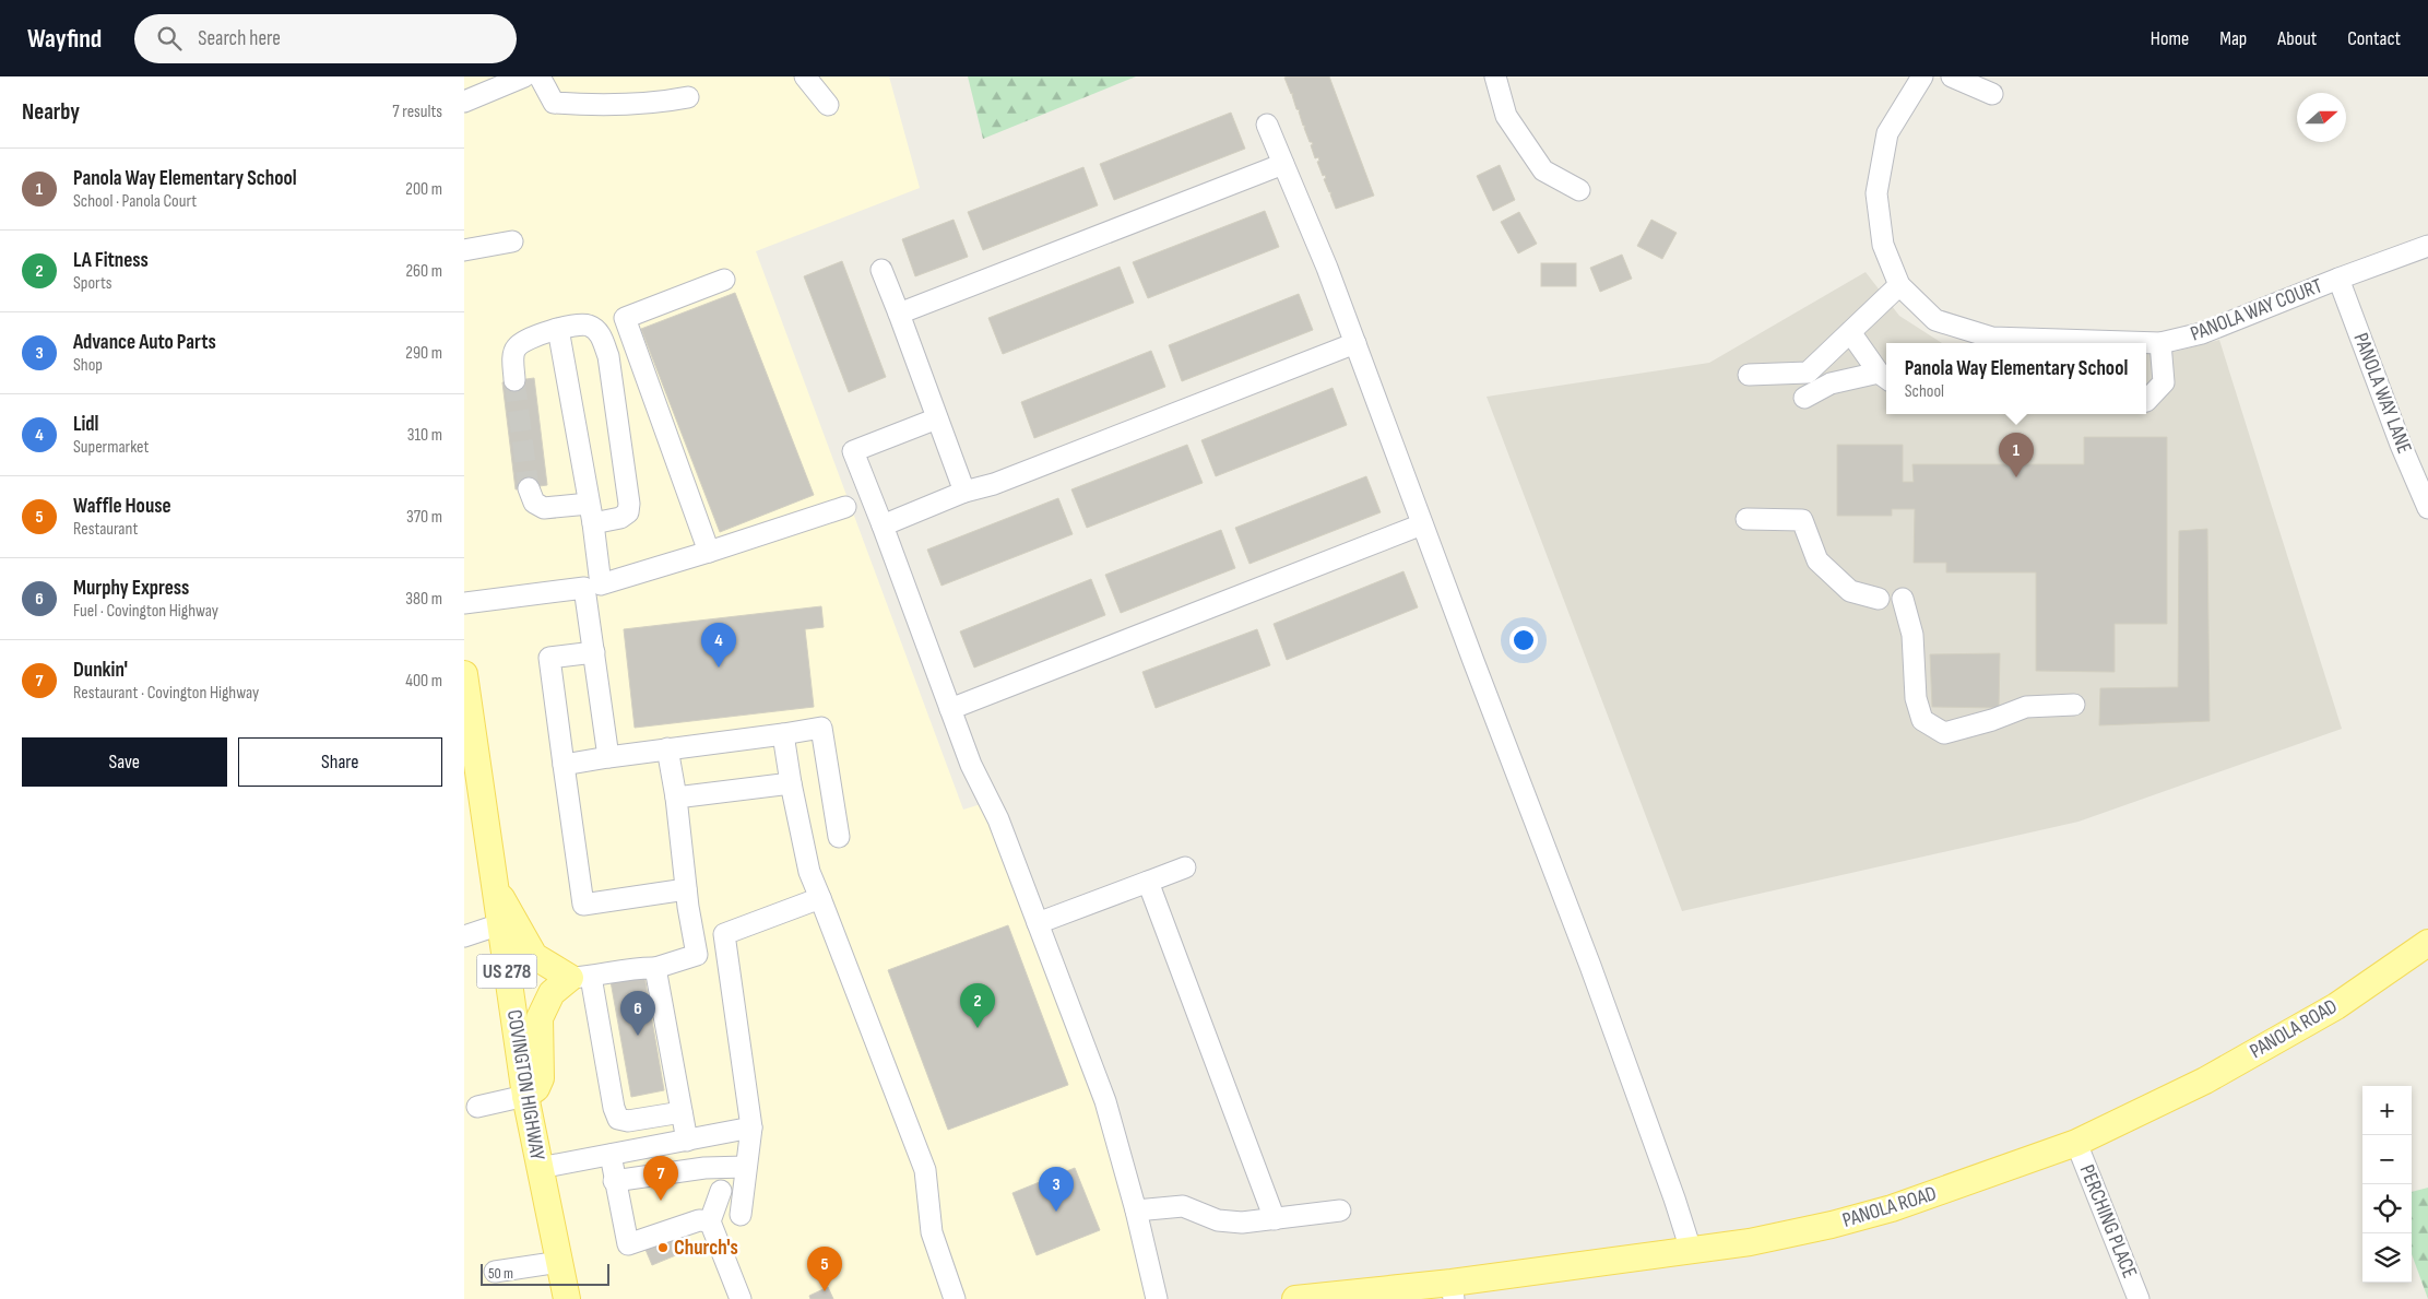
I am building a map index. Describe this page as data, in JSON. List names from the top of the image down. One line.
{"streets":{"main road":["US 278","PANOLA ROAD","COVINGTON HIGHWAY"],"street":["PANOLA WAY COURT","PANOLA WAY LANE","PERCHING PLACE"]},"crossings":[["PANOLA WAY COURT","PANOLA WAY LANE"],["PANOLA ROAD","PERCHING PLACE"]],"places":["Church's"],"scale_bar":"50 m","north":"right","page":{"header":"Wayfind","search":"Search here","nav":["Home","Map","About","Contact"],"heading":["Nearby","7 results"],"list":[{"mark":"1","name":"Panola Way Elementary School","note":"School · Panola Court","value":"200 m"},{"mark":"2","name":"LA Fitness","note":"Sports","value":"260 m"},{"mark":"3","name":"Advance Auto Parts","note":"Shop","value":"290 m"},{"mark":"4","name":"Lidl","note":"Supermarket","value":"310 m"},{"mark":"5","name":"Waffle House","note":"Restaurant","value":"370 m"},{"mark":"6","name":"Murphy Express","note":"Fuel · Covington Highway","value":"380 m"},{"mark":"7","name":"Dunkin'","note":"Restaurant · Covington Highway","value":"400 m"}],"popup":["Panola Way Elementary School","School"],"pins":["1","4","2","6","7","3","5"],"buttons":["Save","Share"],"map_buttons":["+","−"],"scale":"50 m"}}
